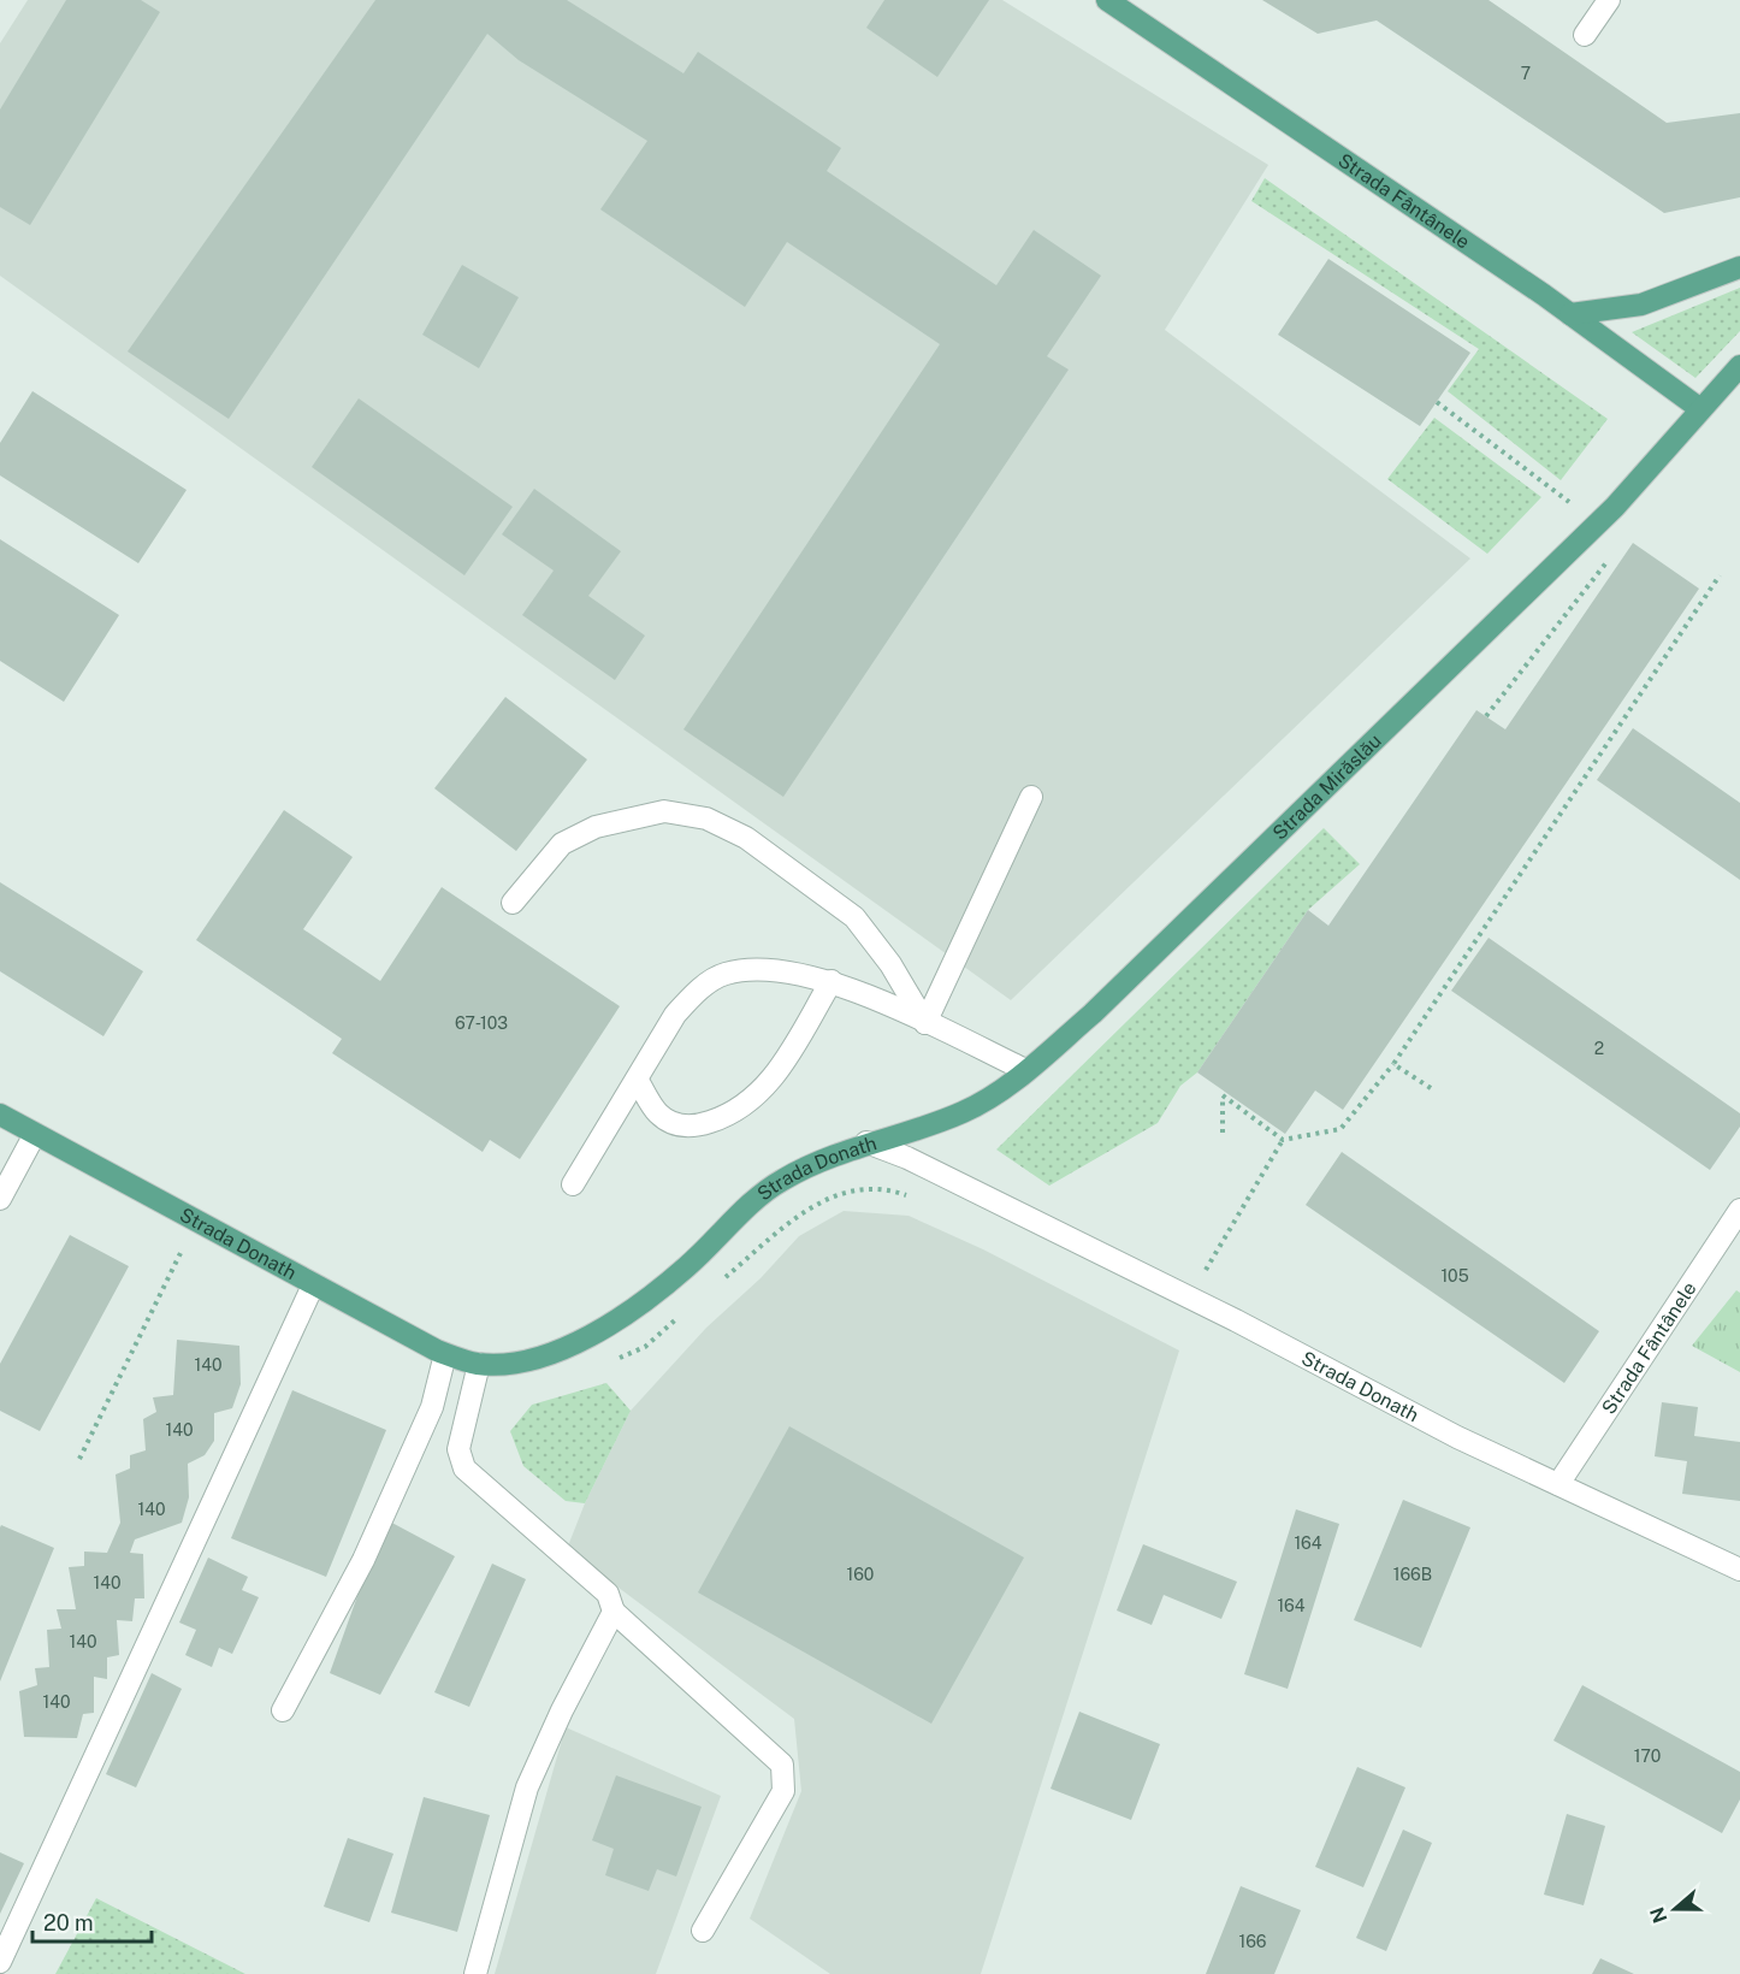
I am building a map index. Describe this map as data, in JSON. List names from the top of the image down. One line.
{"streets":{"main road":["Strada Fântânele","Strada Mirăslău","Strada Donath"]},"crossings":[["Strada Fântânele","Strada Mirăslău"],["Strada Fântânele","Strada Donath"],["Strada Mirăslău","Strada Donath"]],"house_numbers":["7","67-103","2","105","140","140","140","164","160","166B","140","164","140","140","170","166"],"scale_bar":"20 m","north":"left"}
